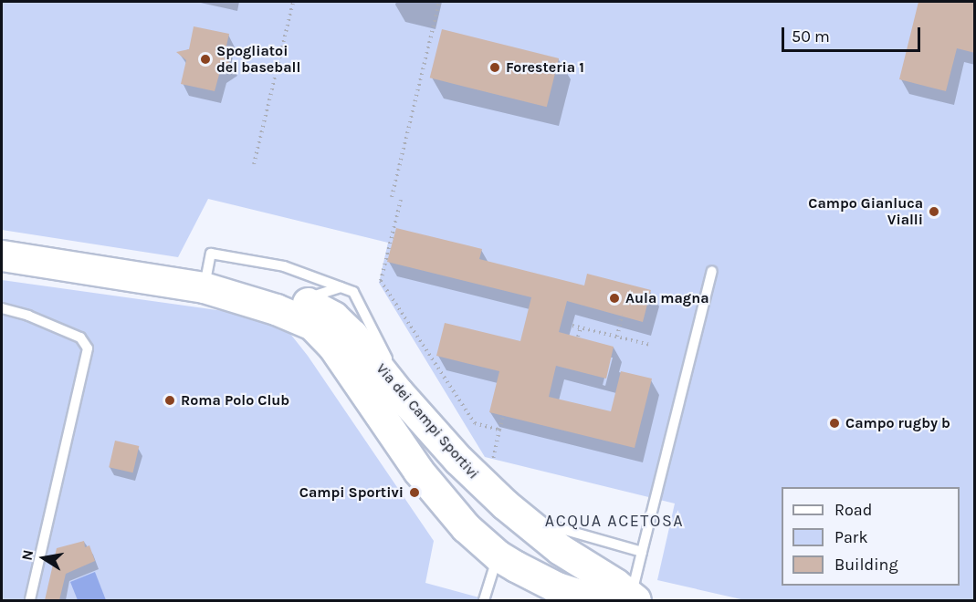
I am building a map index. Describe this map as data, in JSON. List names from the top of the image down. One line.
{"streets":{"main road":["Via dei Campi Sportivi"]},"districts":["ACQUA ACETOSA"],"places":["Spogliatoi del baseball","Foresteria 1","Campo Gianluca Vialli","Aula magna","Roma Polo Club","Campo rugby b","Campi Sportivi"],"legend":["Road","Park","Building"],"scale_bar":"50 m","north":"left"}
